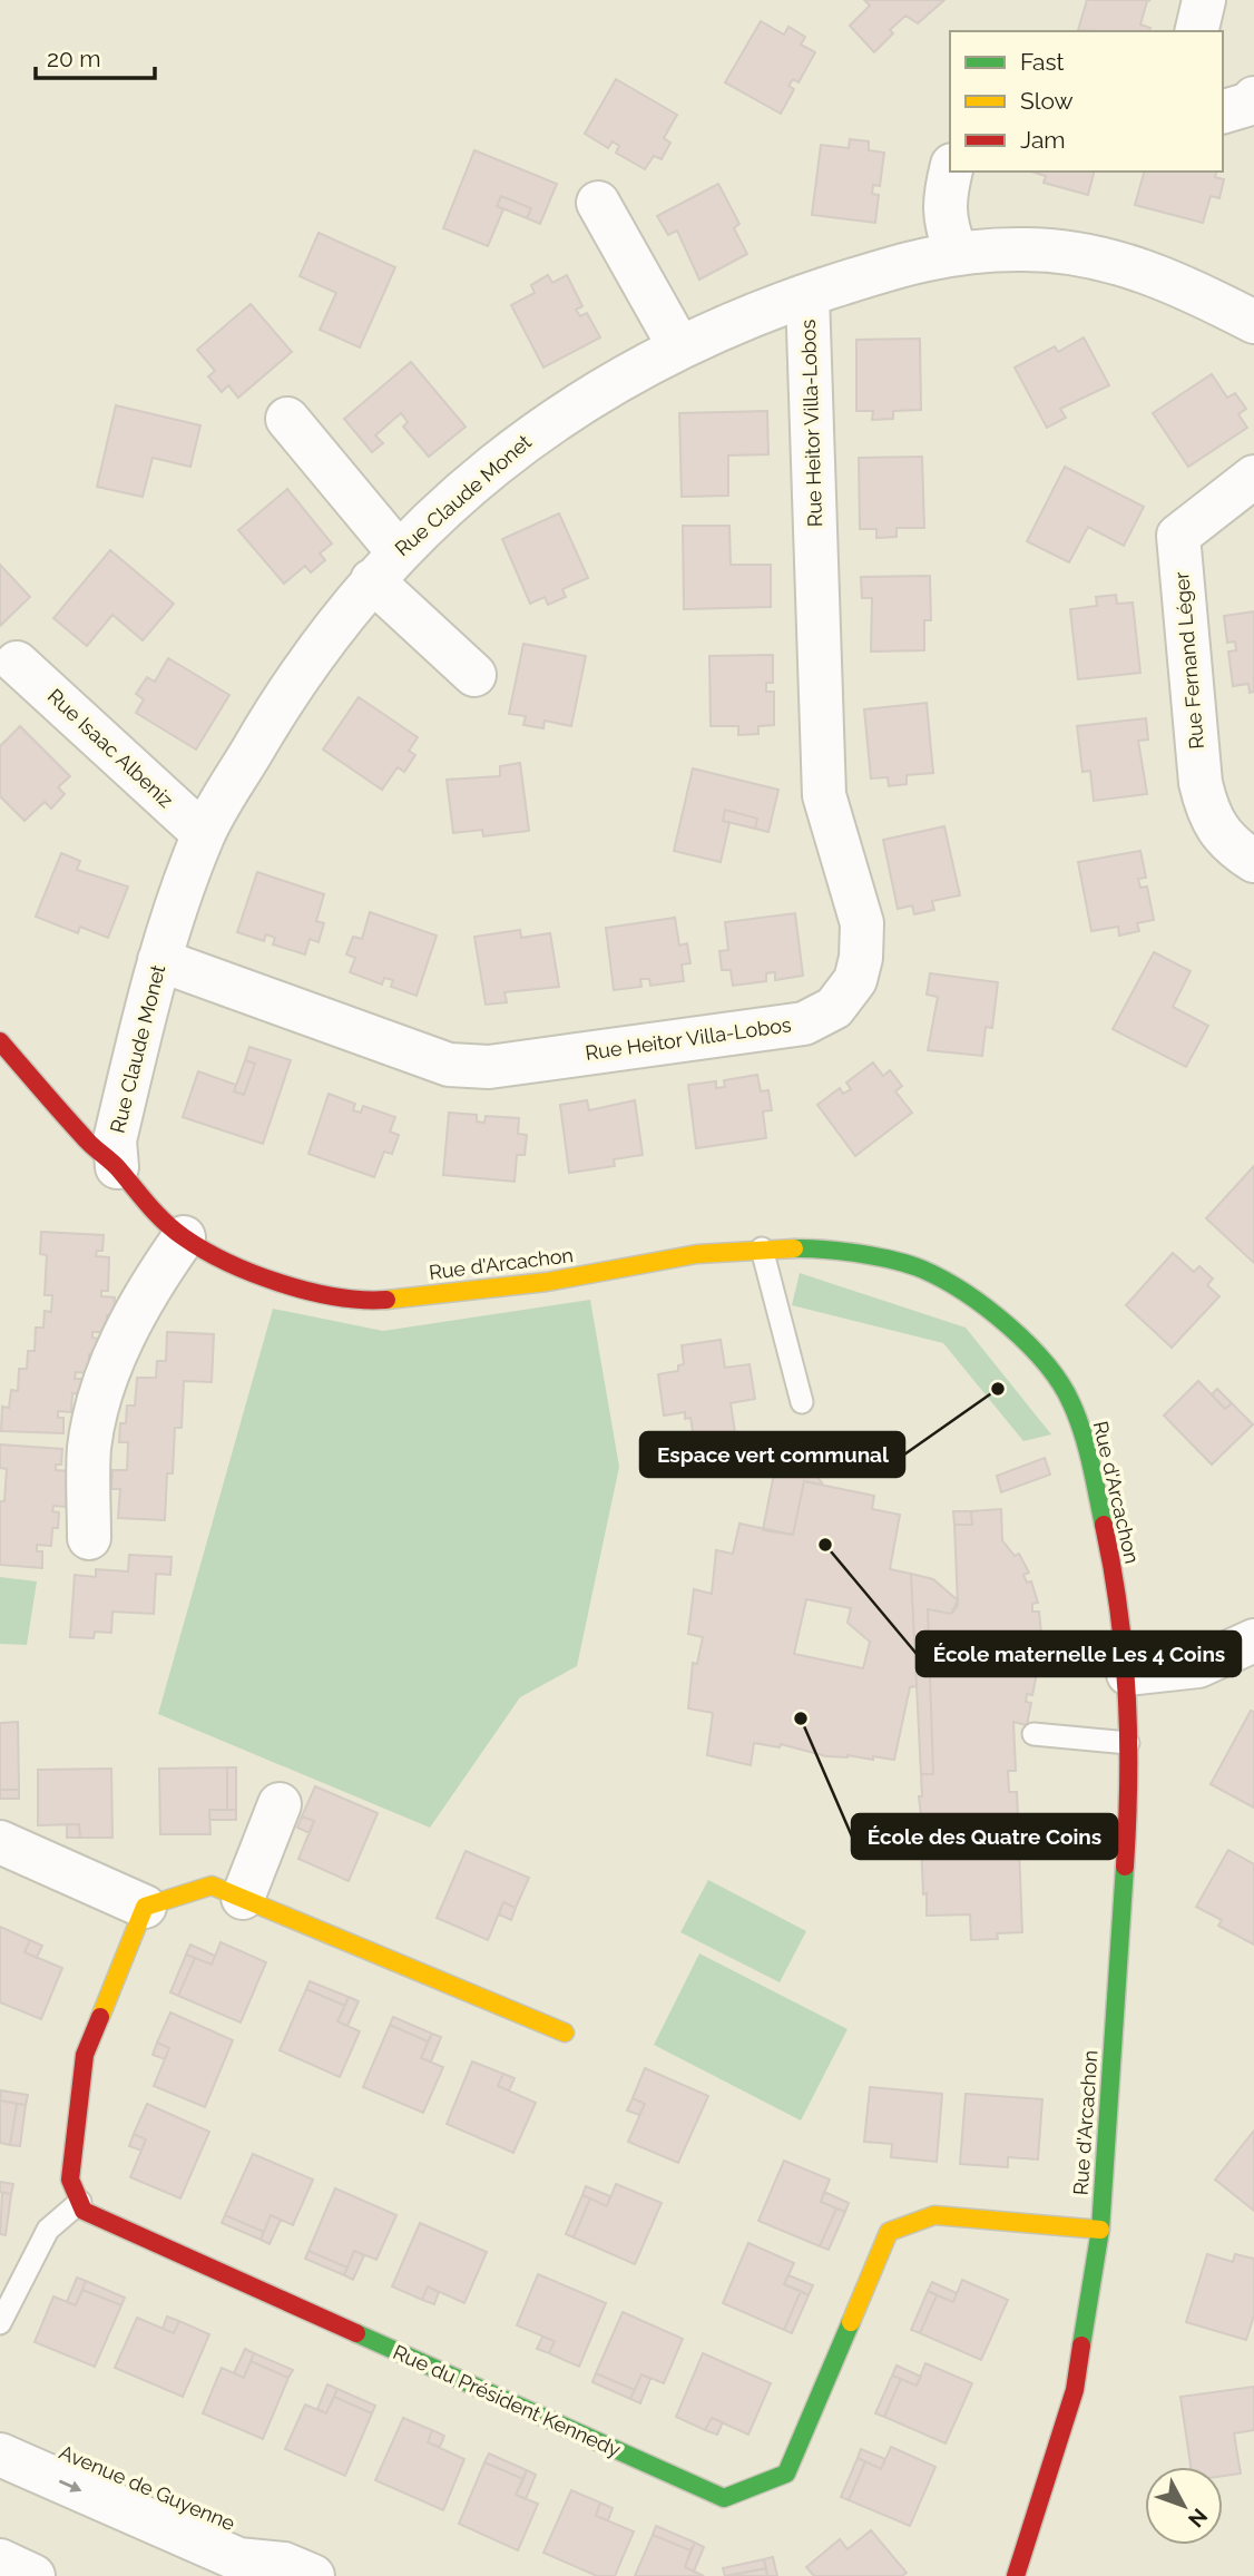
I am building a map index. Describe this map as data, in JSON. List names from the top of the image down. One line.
{"streets":{"street":["Rue Heitor Villa-Lobos","Rue Claude Monet","Rue Fernand Léger","Rue Isaac Albeniz","Rue d'Arcachon","Rue du Président Kennedy","Avenue de Guyenne"]},"crossings":[["Rue Heitor Villa-Lobos","Rue Claude Monet"],["Rue Claude Monet","Rue Isaac Albeniz"],["Rue Claude Monet","Rue d'Arcachon"],["Rue d'Arcachon","Rue du Président Kennedy"]],"places":["Espace vert communal","École maternelle Les 4 Coins","École des Quatre Coins"],"legend":["Fast","Slow","Jam"],"scale_bar":"20 m","north":"bottom right"}
